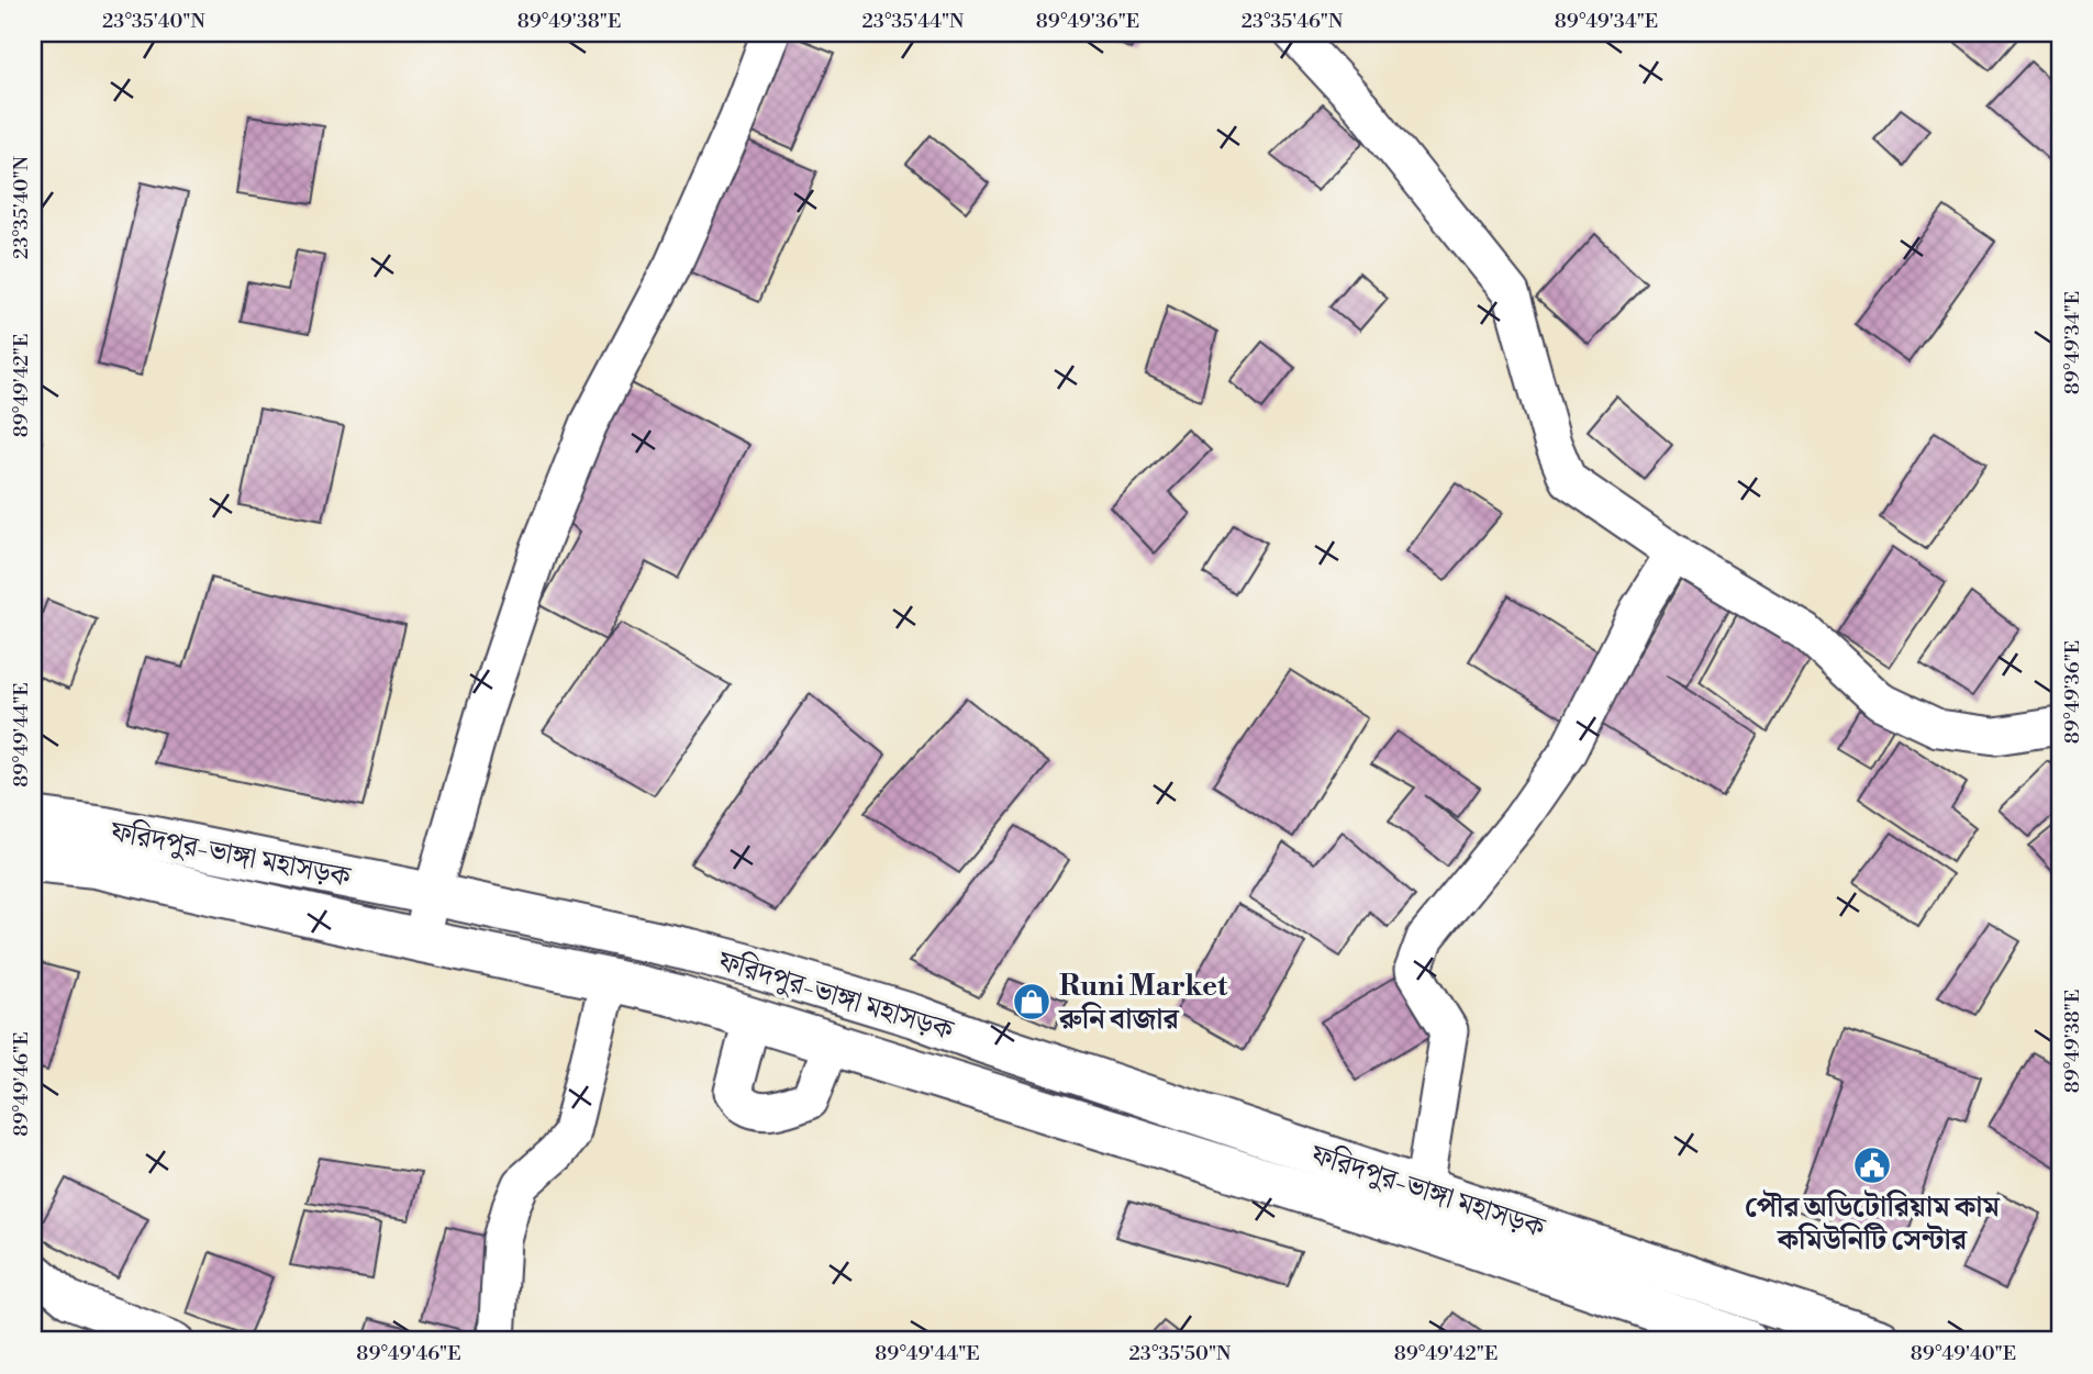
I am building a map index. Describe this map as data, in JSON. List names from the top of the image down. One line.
{"streets":{"highway":["ফরিদপুর-ভাঙ্গা মহাসড়ক"]},"places":{"shop":["Runi Market রুনি বাজার"],"public building":["পৌর অডিটোরিয়াম কাম কমিউনিটি সেন্টার"]},"coordinates":["23°35'40\"N","89°49'38\"E","23°35'44\"N","89°49'36\"E","23°35'46\"N","89°49'34\"E","89°49'42\"E","89°49'44\"E","89°49'46\"E","23°35'50\"N","89°49'40\"E"]}
